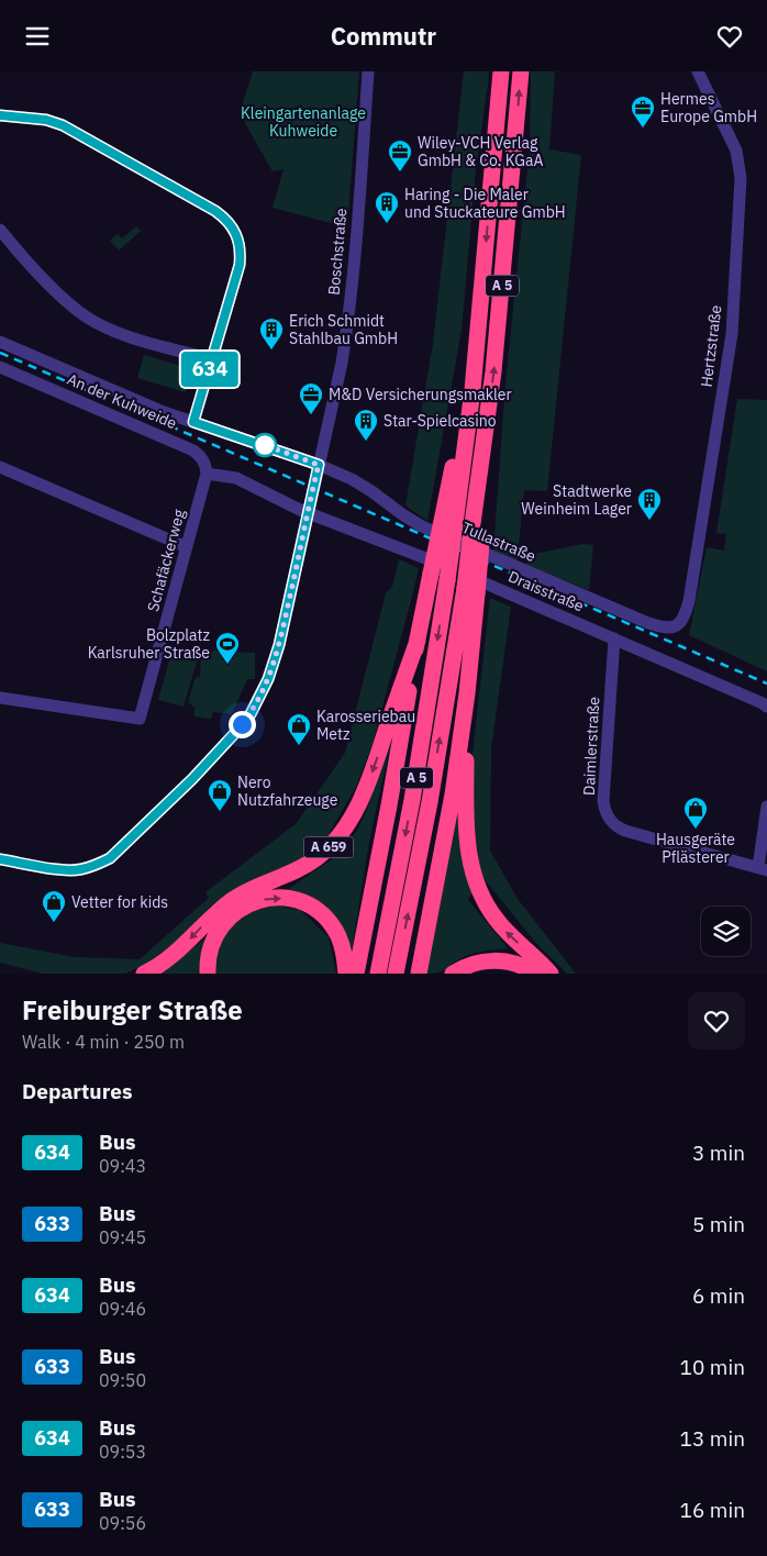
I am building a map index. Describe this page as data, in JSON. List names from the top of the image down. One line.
{"streets":{"highway":["A 5","A 659"],"street":["Boschstraße","Hertzstraße","An der Kuhweide","Tullastraße","Schafäckerweg","Draisstraße","Daimlerstraße"]},"crossings":[["Boschstraße","Tullastraße"],["Boschstraße","Draisstraße"],["Hertzstraße","Tullastraße"],["An der Kuhweide","Schafäckerweg"],["Draisstraße","Daimlerstraße"]],"parks":["Kleingartenanlage Kuhweide"],"places":{"office":["Hermes Europe GmbH","Wiley-VCH Verlag GmbH & Co. KGaA","M&D Versicherungsmakler"],"building":["Haring - Die Maler und Stuckateure GmbH","Erich Schmidt Stahlbau GmbH","Star-Spielcasino","Stadtwerke Weinheim Lager"],"sports":["Bolzplatz Karlsruher Straße"],"shop":["Karosseriebau Metz","Nero Nutzfahrzeuge","Hausgeräte Pflästerer","Vetter for kids"]},"lines":["bus line 634"],"page":{"header":"Commutr","on_map":"634","heading":[["Freiburger Straße","Walk · 4 min · 250 m"],"Departures"],"list":[{"mark":"634","name":"Bus","note":"09:43","value":"3 min"},{"mark":"633","name":"Bus","note":"09:45","value":"5 min"},{"mark":"634","name":"Bus","note":"09:46","value":"6 min"},{"mark":"633","name":"Bus","note":"09:50","value":"10 min"},{"mark":"634","name":"Bus","note":"09:53","value":"13 min"},{"mark":"633","name":"Bus","note":"09:56","value":"16 min"}]}}
